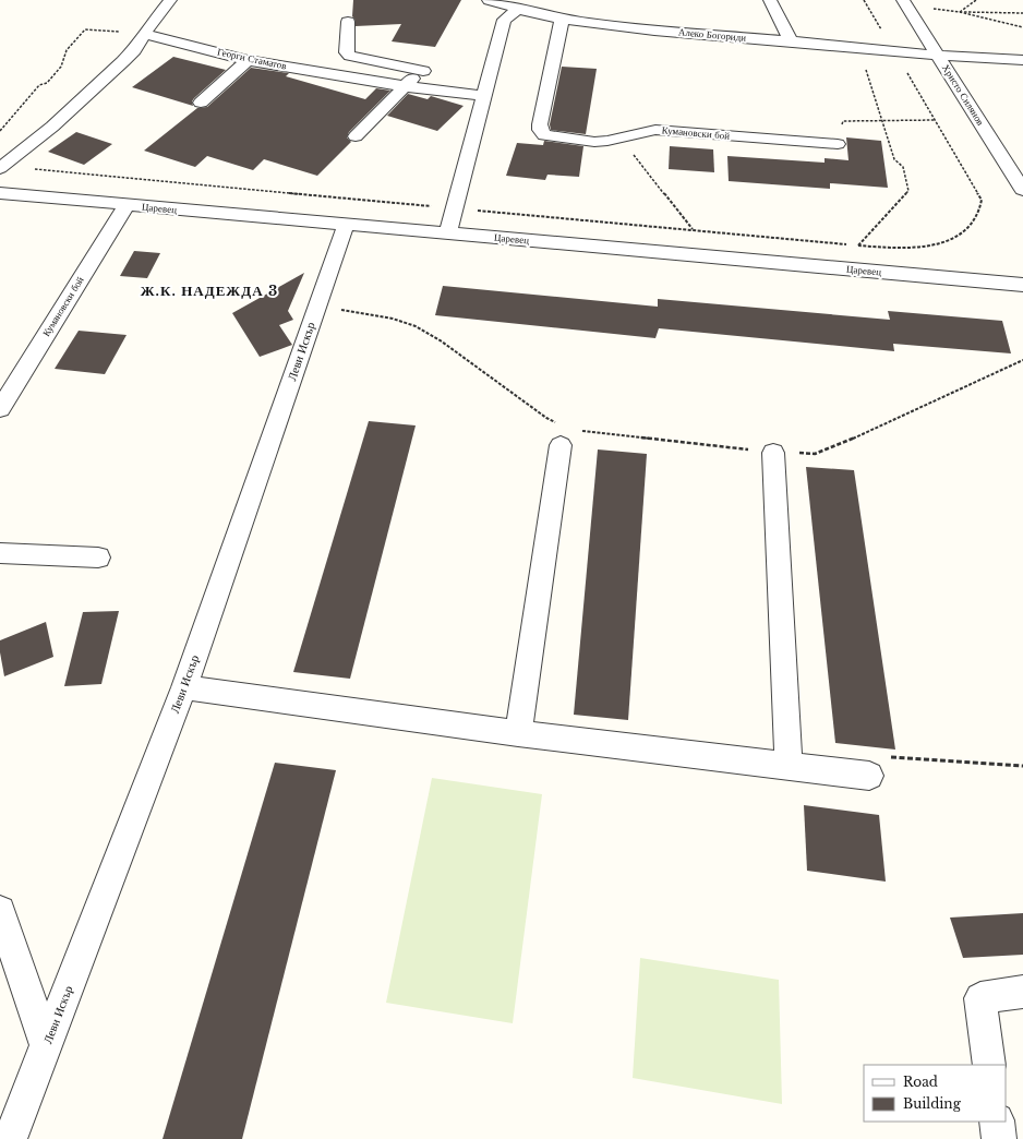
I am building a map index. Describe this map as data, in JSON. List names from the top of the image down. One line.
{"streets":{"street":["Алеко Богориди","Георги Стаматов","Христо Силянов","Кумановски бой","Царевец","Леви Искър"]},"crossings":[["Алеко Богориди","Христо Силянов"],["Алеко Богориди","Кумановски бой"],["Кумановски бой","Царевец"],["Царевец","Леви Искър"]],"districts":["Ж.К. НАДЕЖДА 3"],"legend":["Road","Building"]}
